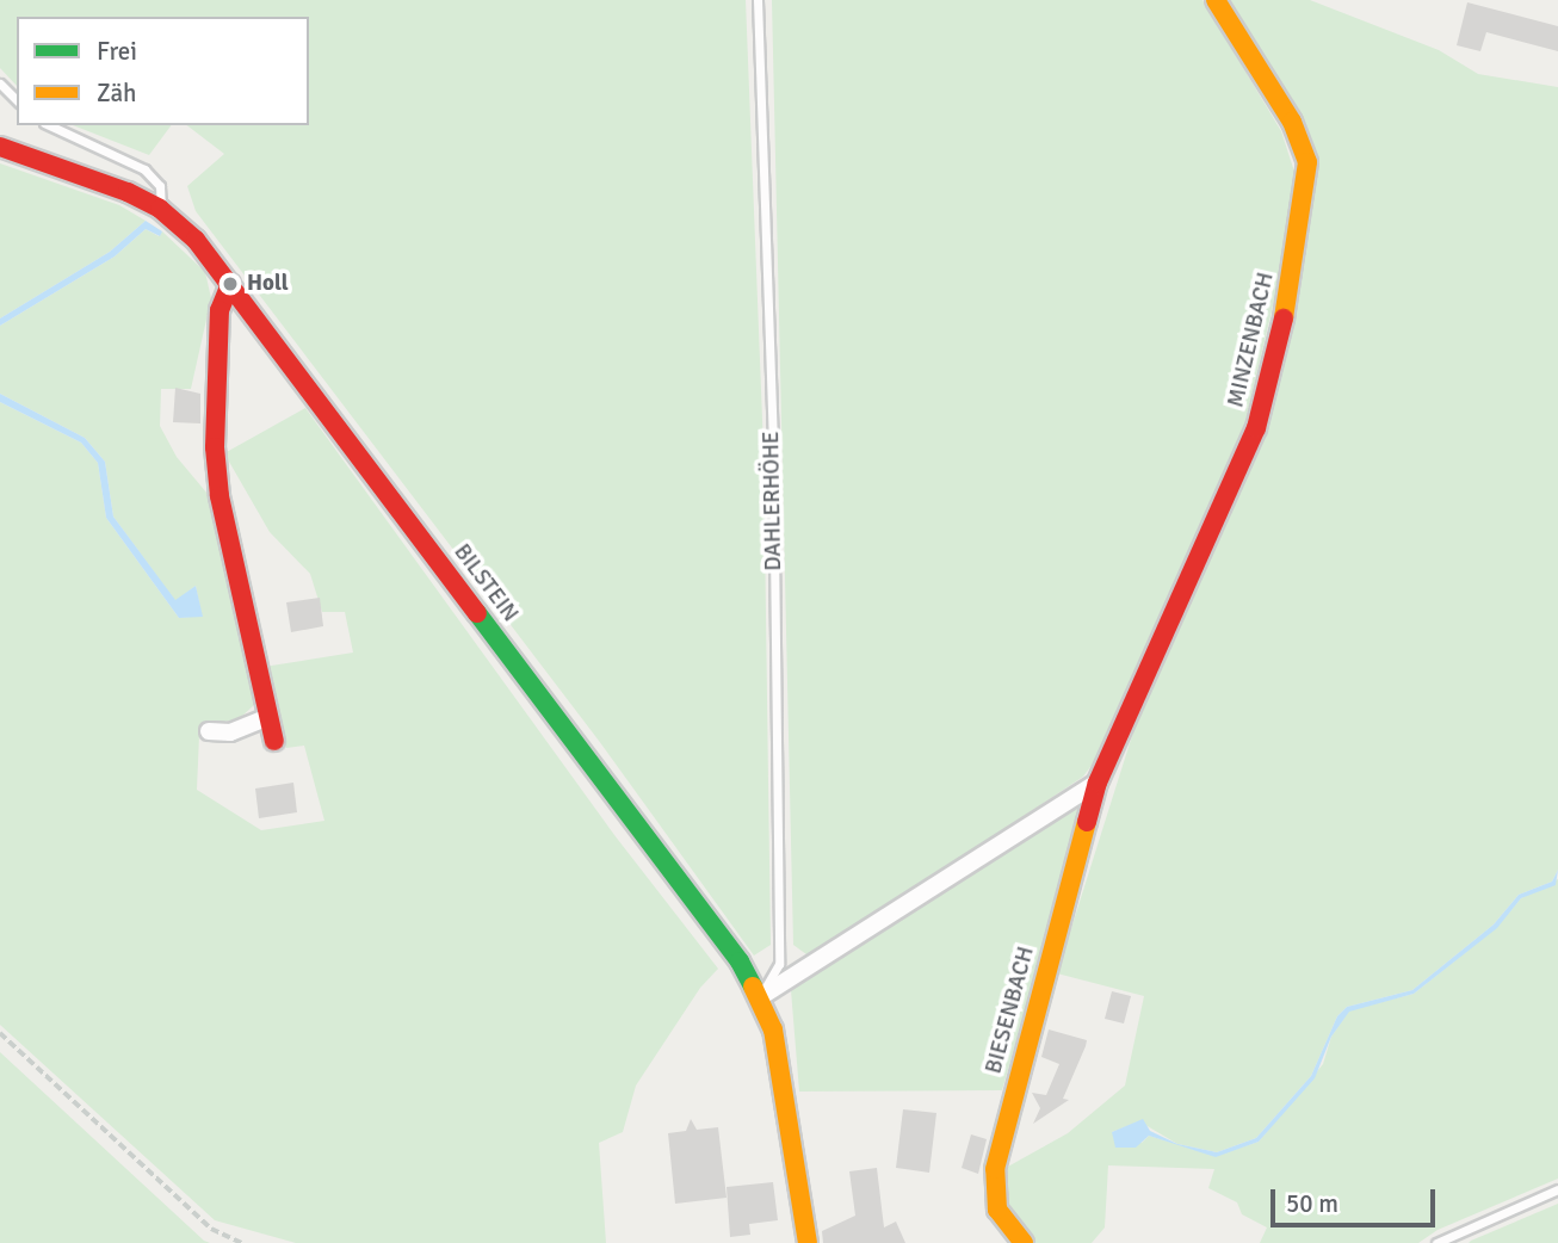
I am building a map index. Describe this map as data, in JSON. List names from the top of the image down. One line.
{"streets":{"street":["MINZENBACH","BILSTEIN","BIESENBACH"],"lane":["DAHLERHÖHE"]},"crossings":[["MINZENBACH","BIESENBACH"],["DAHLERHÖHE","BILSTEIN"]],"places":["Holl"],"legend":["Frei","Zäh"],"scale_bar":"50 m"}
